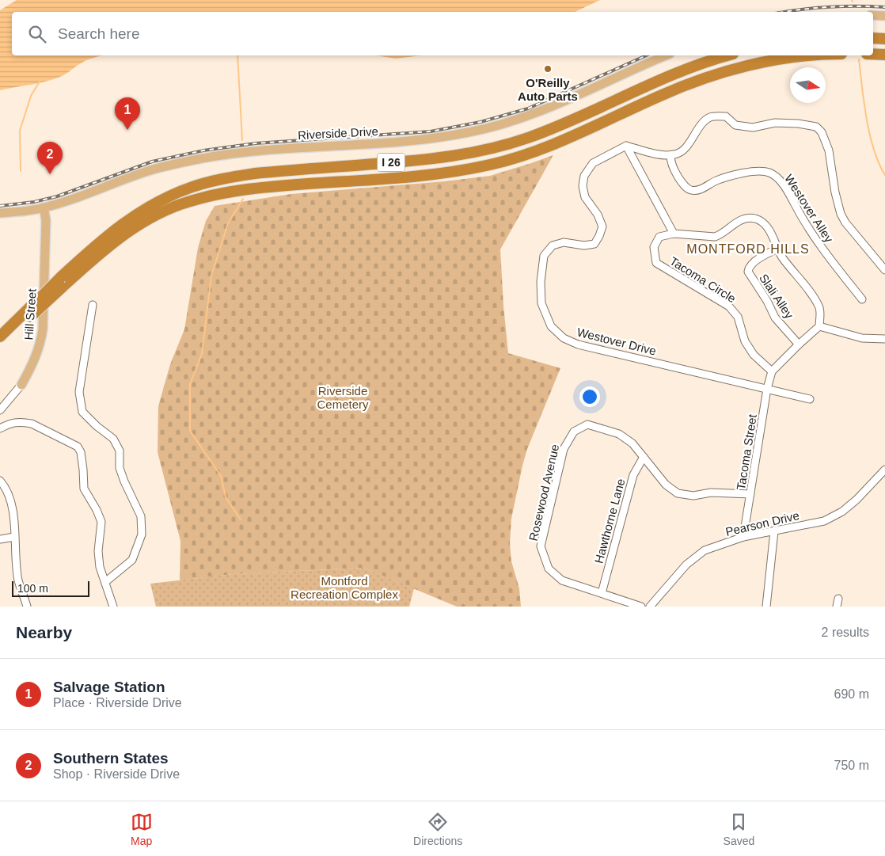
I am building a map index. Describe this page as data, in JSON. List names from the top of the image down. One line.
{"streets":{"highway":["I 26"],"main road":["Riverside Drive","Hill Street"],"street":["Westover Alley","Tacoma Circle","Slali Alley","Westover Drive","Tacoma Street","Rosewood Avenue","Hawthorne Lane","Pearson Drive"]},"crossings":[["Riverside Drive","Hill Street"],["Tacoma Circle","Slali Alley"],["Tacoma Circle","Tacoma Street"],["Westover Drive","Tacoma Street"],["Tacoma Street","Rosewood Avenue"],["Tacoma Street","Pearson Drive"],["Rosewood Avenue","Hawthorne Lane"]],"districts":["MONTFORD HILLS"],"parks":["Riverside Cemetery","Montford Recreation Complex"],"places":["O'Reilly Auto Parts"],"scale_bar":"100 m","north":"right","page":{"search":"Search here","pins":["1","2"],"scale":"100 m","heading":["Nearby","2 results"],"list":[{"mark":"1","name":"Salvage Station","note":"Place · Riverside Drive","value":"690 m"},{"mark":"2","name":"Southern States","note":"Shop · Riverside Drive","value":"750 m"}],"nav":["Map","Directions","Saved"]}}
